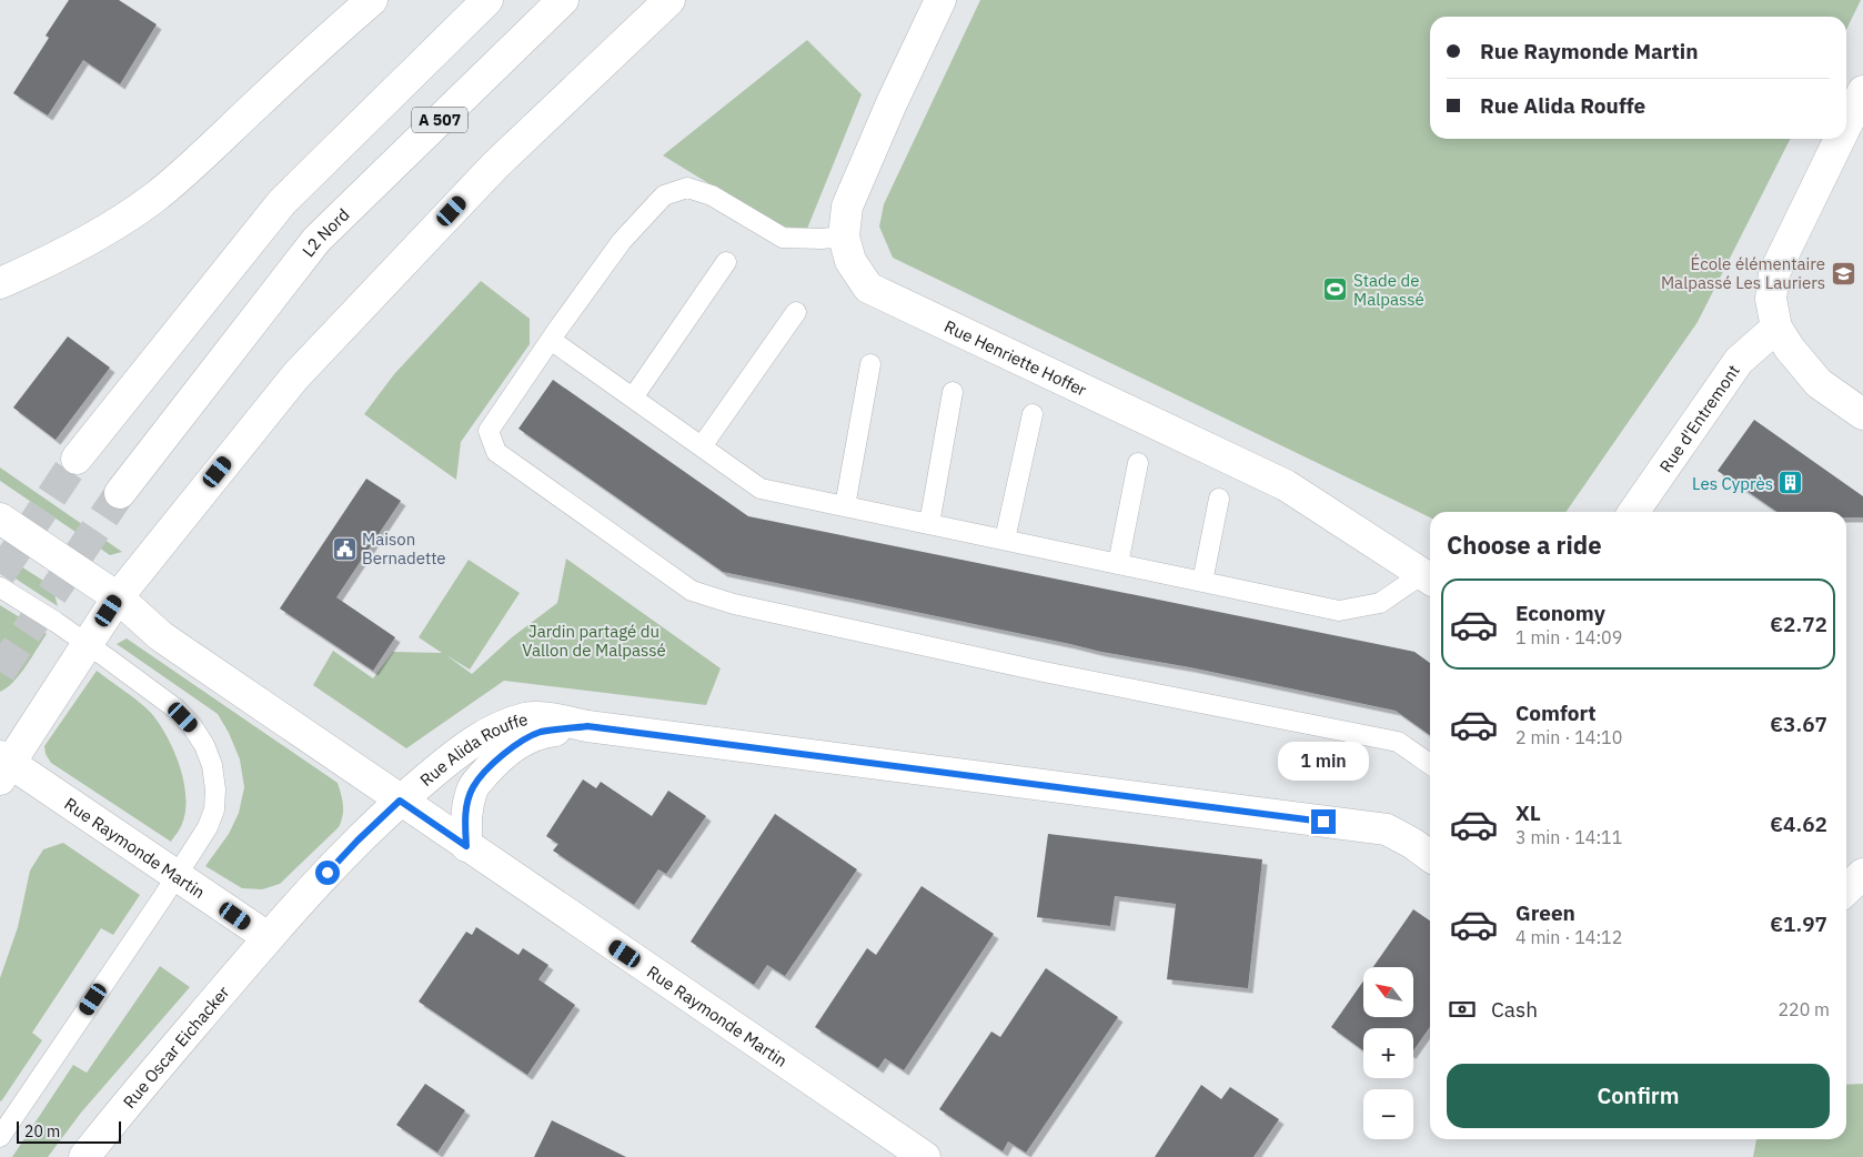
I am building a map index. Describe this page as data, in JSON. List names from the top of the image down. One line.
{"streets":{"main road":["A 507","L2 Nord","Rue Henriette Hoffer","Rue d'Entremont","Rue Alida Rouffe","Rue Raymonde Martin","Rue Oscar Eichacker"]},"crossings":[["Rue Alida Rouffe","Rue Raymonde Martin"],["Rue Raymonde Martin","Rue Oscar Eichacker"]],"parks":["Jardin partagé du Vallon de Malpassé"],"places":{"school or university":["École élémentaire Malpassé Les Lauriers"],"sports":["Stade de Malpassé"],"building":["Les Cyprès"],"public building":["Maison Bernadette"]},"scale_bar":"20 m","north":"top left","page":{"banner":["Rue Raymonde Martin","Rue Alida Rouffe"],"heading":"Choose a ride","list":[{"name":"Economy","note":"1 min · 14:09","value":"€2.72"},{"name":"Comfort","note":"2 min · 14:10","value":"€3.67"},{"name":"XL","note":"3 min · 14:11","value":"€4.62"},{"name":"Green","note":"4 min · 14:12","value":"€1.97"}],"bubble":"1 min","map_buttons":["+","−"],"pay":["Cash","220 m"],"buttons":"Confirm","scale":"20 m"}}
